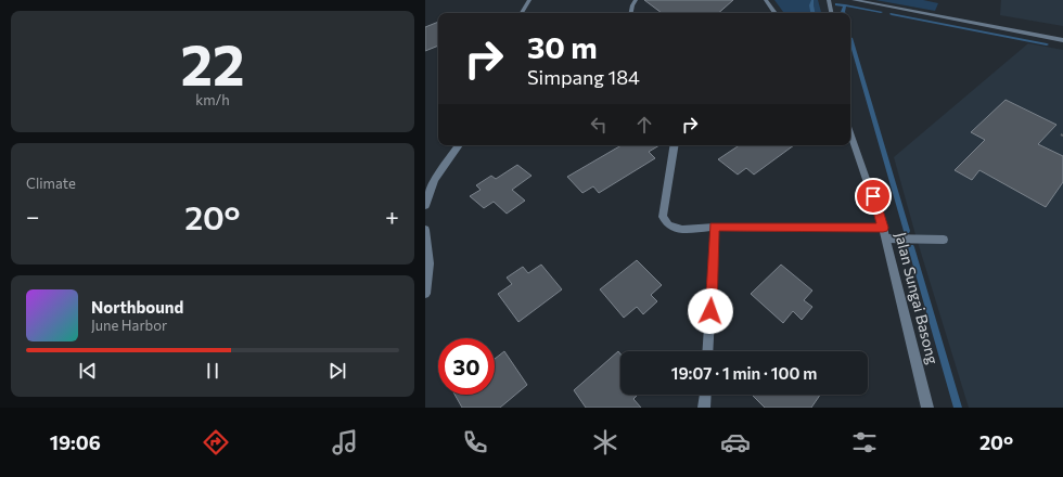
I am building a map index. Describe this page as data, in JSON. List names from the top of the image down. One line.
{"streets":{"street":["Jalan Sungai Basong"]},"page":{"tile":[["22","km/h"],"Climate"],"turn":["30 m","Simpang 184"],"heat":["−","20°","+"],"song":["Northbound","June Harbor"],"limit":"30","trip":"19:07 · 1 min · 100 m","tabs":["19:06","20°"]}}
